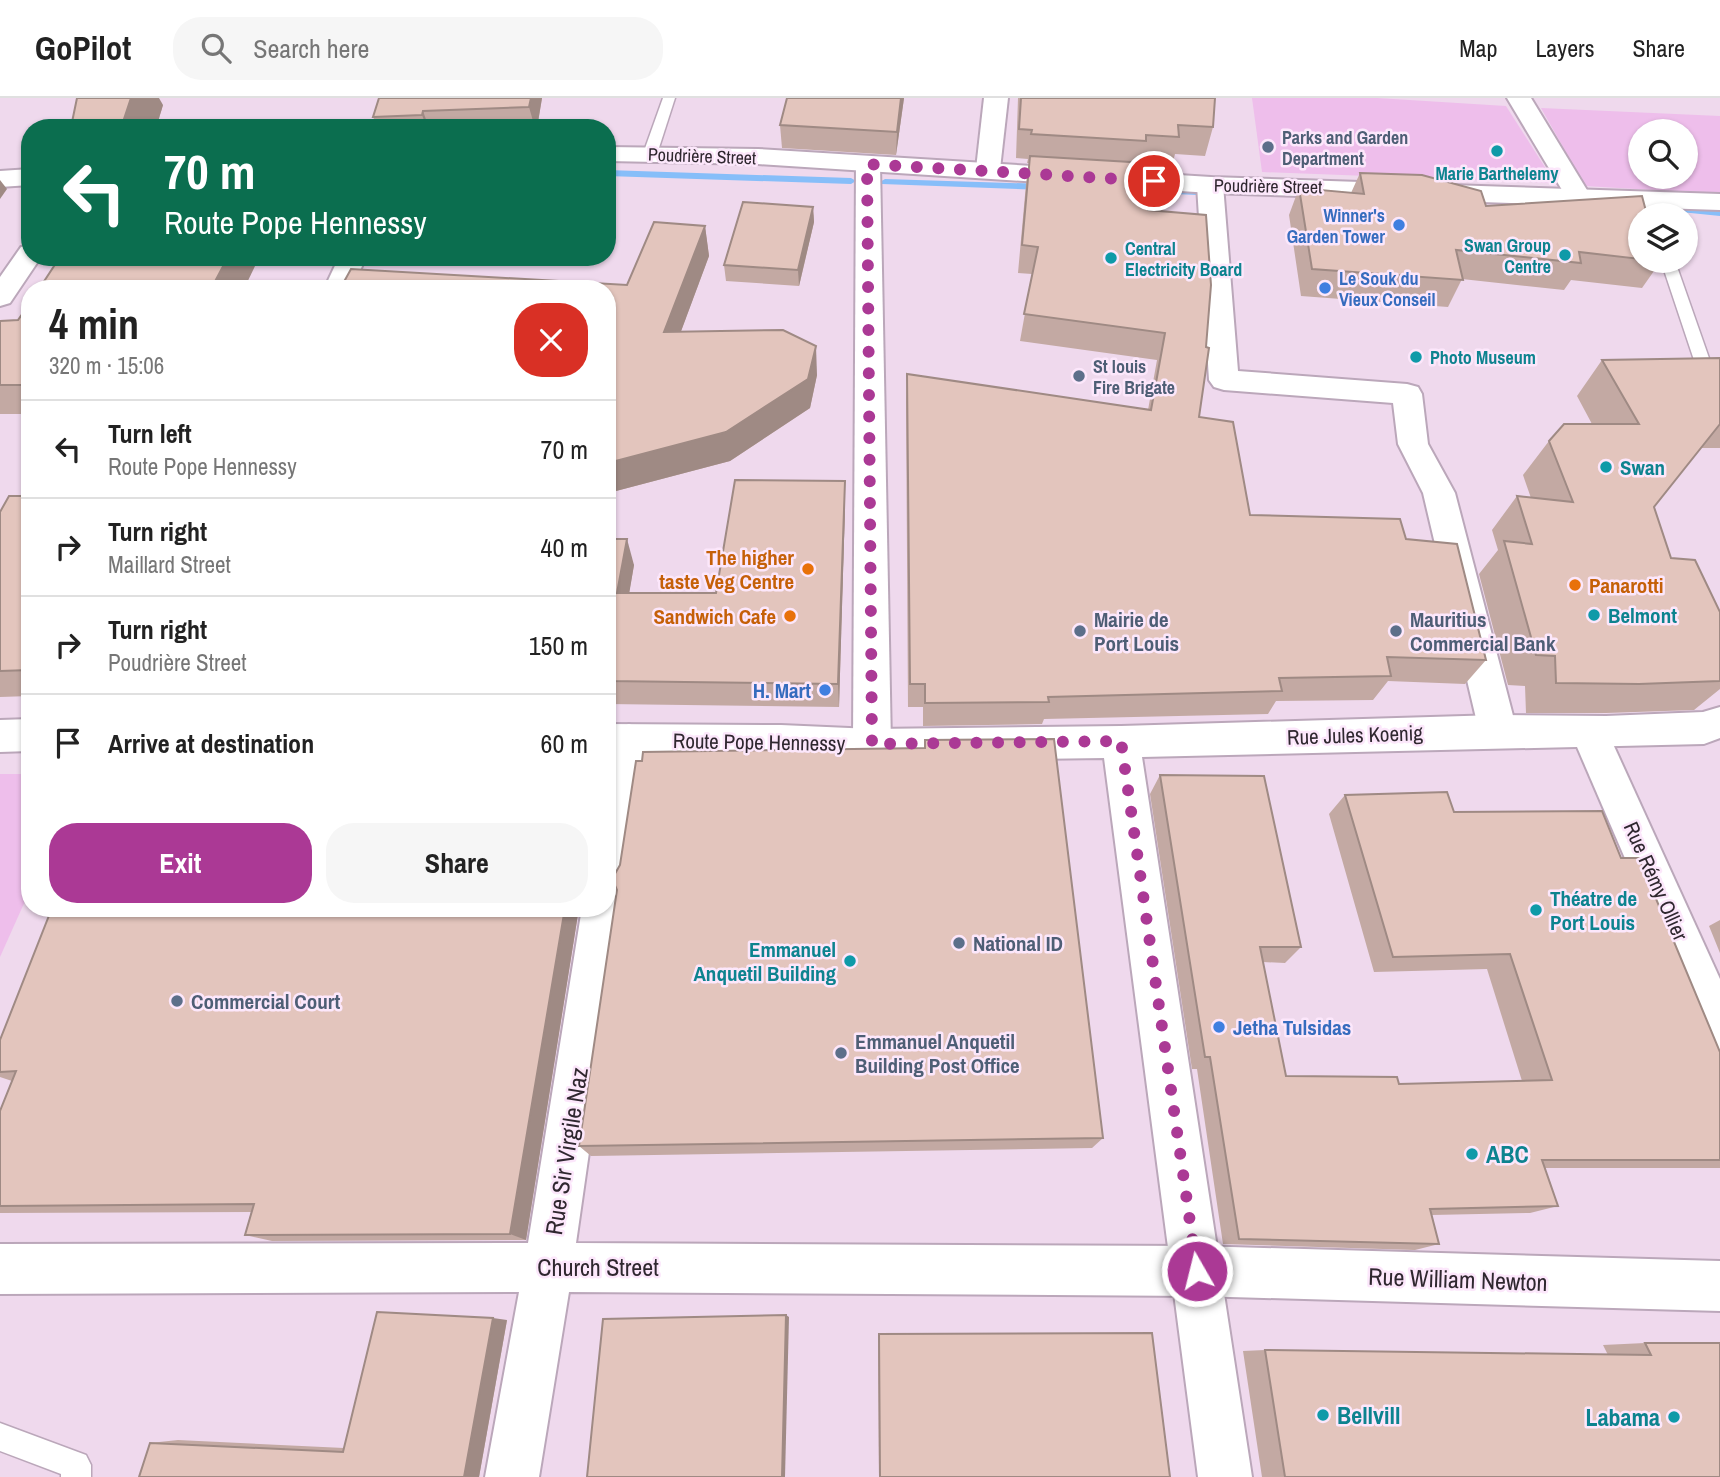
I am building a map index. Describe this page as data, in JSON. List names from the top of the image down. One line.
{"streets":{"street":["Poudrière Street","Rue Jules Koenig","Route Pope Hennessy","Rue Rémy Ollier","Rue Sir Virgile Naz","Church Street","Rue William Newton"]},"crossings":[["Rue Jules Koenig","Route Pope Hennessy"],["Rue Jules Koenig","Rue Rémy Ollier"],["Rue Sir Virgile Naz","Church Street"],["Church Street","Rue William Newton"]],"places":["Parks and Garden Department","Marie Barthelemy","Winner's Garden Tower","Swan Group Centre","Central Electricity Board","Le Souk du Vieux Conseil","Photo Museum","St louis Fire Brigate","Swan","The higher taste Veg Centre","Panarotti","Belmont","Sandwich Cafe","Mairie de Port Louis","Mauritius Commercial Bank","H. Mart","Théatre de Port Louis","National ID","Emmanuel Anquetil Building","Commercial Court","Jetha Tulsidas","Emmanuel Anquetil Building Post Office","ABC","Bellvill","Labama"],"page":{"header":"GoPilot","search":"Search here","nav":["Map","Layers","Share"],"turn":["70 m","Route Pope Hennessy"],"heading":["4 min","320 m · 15:06"],"list":[{"name":"Turn left","note":"Route Pope Hennessy","value":"70 m"},{"name":"Turn right","note":"Maillard Street","value":"40 m"},{"name":"Turn right","note":"Poudrière Street","value":"150 m"},{"name":"Arrive at destination","value":"60 m"}],"buttons":["Exit","Share"]}}
